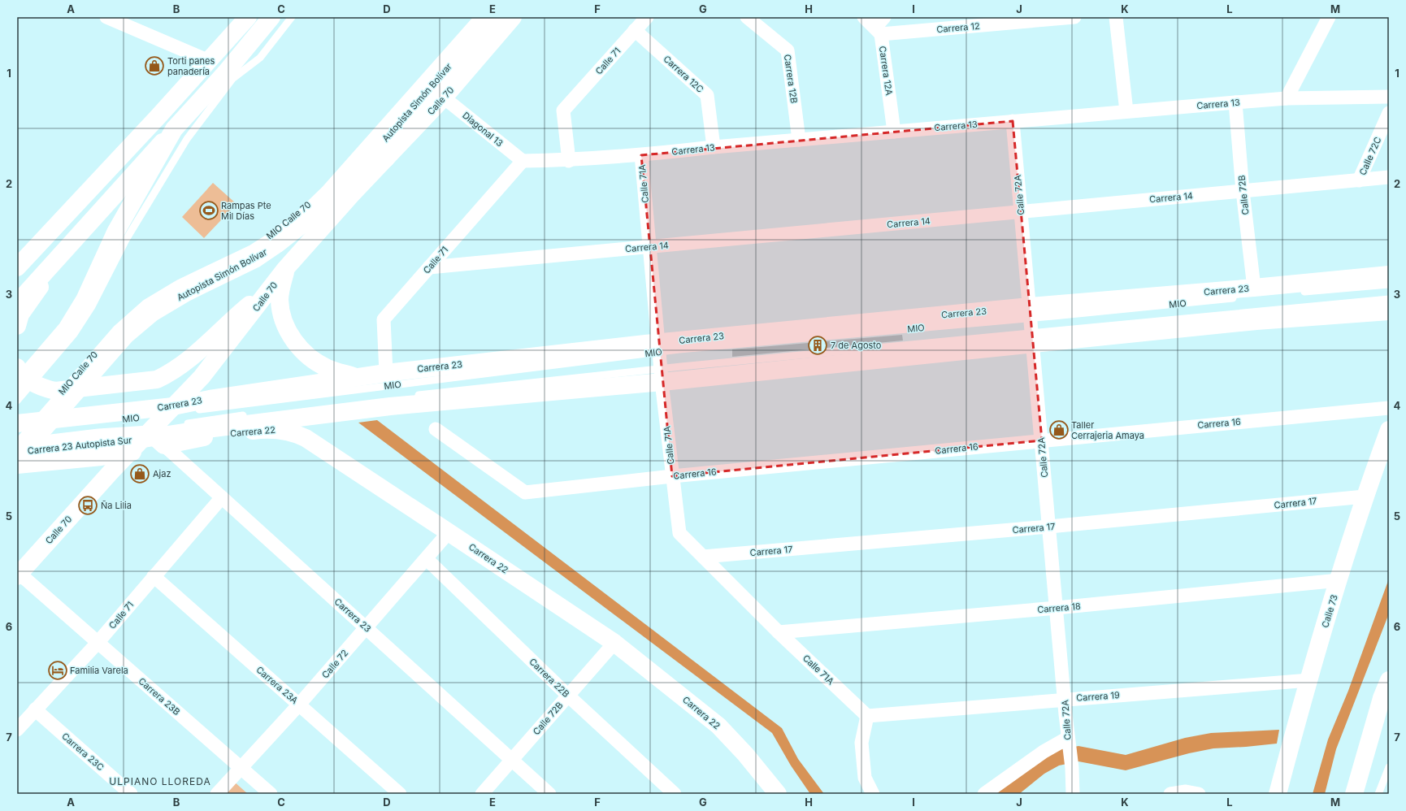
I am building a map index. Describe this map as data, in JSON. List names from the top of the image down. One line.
{"streets":{"main road":["Calle 70","Autopista Simón Bolívar","Carrera 23","Carrera 22","Carrera 23 Autopista Sur","Calle 73"],"street":["Carrera 12","Calle 71","Carrera 12A","Carrera 12C","Carrera 12B","Carrera 13","Diagonal 13","Calle 72C","Calle 71A","Calle 72A","Calle 72B","Carrera 14","Carrera 16","Carrera 17","Carrera 18","Calle 72","Carrera 22B","Carrera 23A","Carrera 23B","Carrera 19","Carrera 23C"],"lane":["MIO Calle 70","MIO"]},"crossings":[["Carrera 12","Carrera 12A"],["Calle 71","Carrera 12C"],["Calle 71","Carrera 13"],["Calle 71","Diagonal 13"],["Calle 71","Carrera 14"],["Calle 71","Carrera 23"],["Calle 71","Carrera 23A"],["Calle 71","Carrera 23B"],["Calle 71","Carrera 23C"],["Carrera 12A","Carrera 13"],["Carrera 12C","Carrera 13"],["Carrera 12B","Carrera 13"],["Calle 70","Diagonal 13"],["Calle 70","Carrera 23"],["Calle 70","MIO"],["Calle 70","Carrera 22"],["Calle 70","Carrera 23 Autopista Sur"],["Calle 70","Carrera 23B"],["Autopista Simón Bolívar","MIO Calle 70"],["Carrera 13","Diagonal 13"],["Carrera 13","Calle 71A"],["Carrera 13","Calle 72A"],["Carrera 13","Calle 72B"],["Calle 72C","Carrera 14"],["Calle 71A","Carrera 14"],["Calle 71A","Carrera 23"],["Calle 71A","MIO"],["Calle 71A","Carrera 16"],["Calle 71A","Carrera 17"],["Calle 71A","Carrera 18"],["Calle 71A","Carrera 19"],["Calle 72A","Carrera 14"],["Calle 72A","Carrera 23"],["Calle 72A","MIO"],["Calle 72A","Carrera 16"],["Calle 72A","Carrera 17"],["Calle 72A","Carrera 18"],["Calle 72A","Carrera 19"],["Calle 72B","Carrera 14"],["Calle 72B","Carrera 23"],["Calle 72B","Carrera 22"],["Calle 72B","Carrera 22B"],["MIO Calle 70","MIO"],["Carrera 23","MIO"],["Carrera 23","Carrera 22"],["Carrera 23","Carrera 23 Autopista Sur"],["Carrera 23","Calle 72"],["MIO","Carrera 22"],["MIO","Carrera 23 Autopista Sur"],["Carrera 22","Carrera 23 Autopista Sur"],["Carrera 22","Calle 72"],["Carrera 17","Calle 73"],["Carrera 18","Calle 73"],["Calle 73","Carrera 19"],["Calle 72","Carrera 22B"],["Calle 72","Carrera 23A"],["Calle 72","Carrera 23B"]],"districts":["ULPIANO LLOREDA"],"places":{"shop":["Torti panes panadería","Taller Cerrajeria Amaya","Ajaz"],"sports":["Rampas Pte Mil Días"],"building":["7 de Agosto"],"bus stop":["Ña Lilia"],"hotel":["Familia Varela"]},"grid":{"columns":["A","B","C","D","E","F","G","H","I","J","K","L","M"],"rows":["1","2","3","4","5","6","7"]}}
